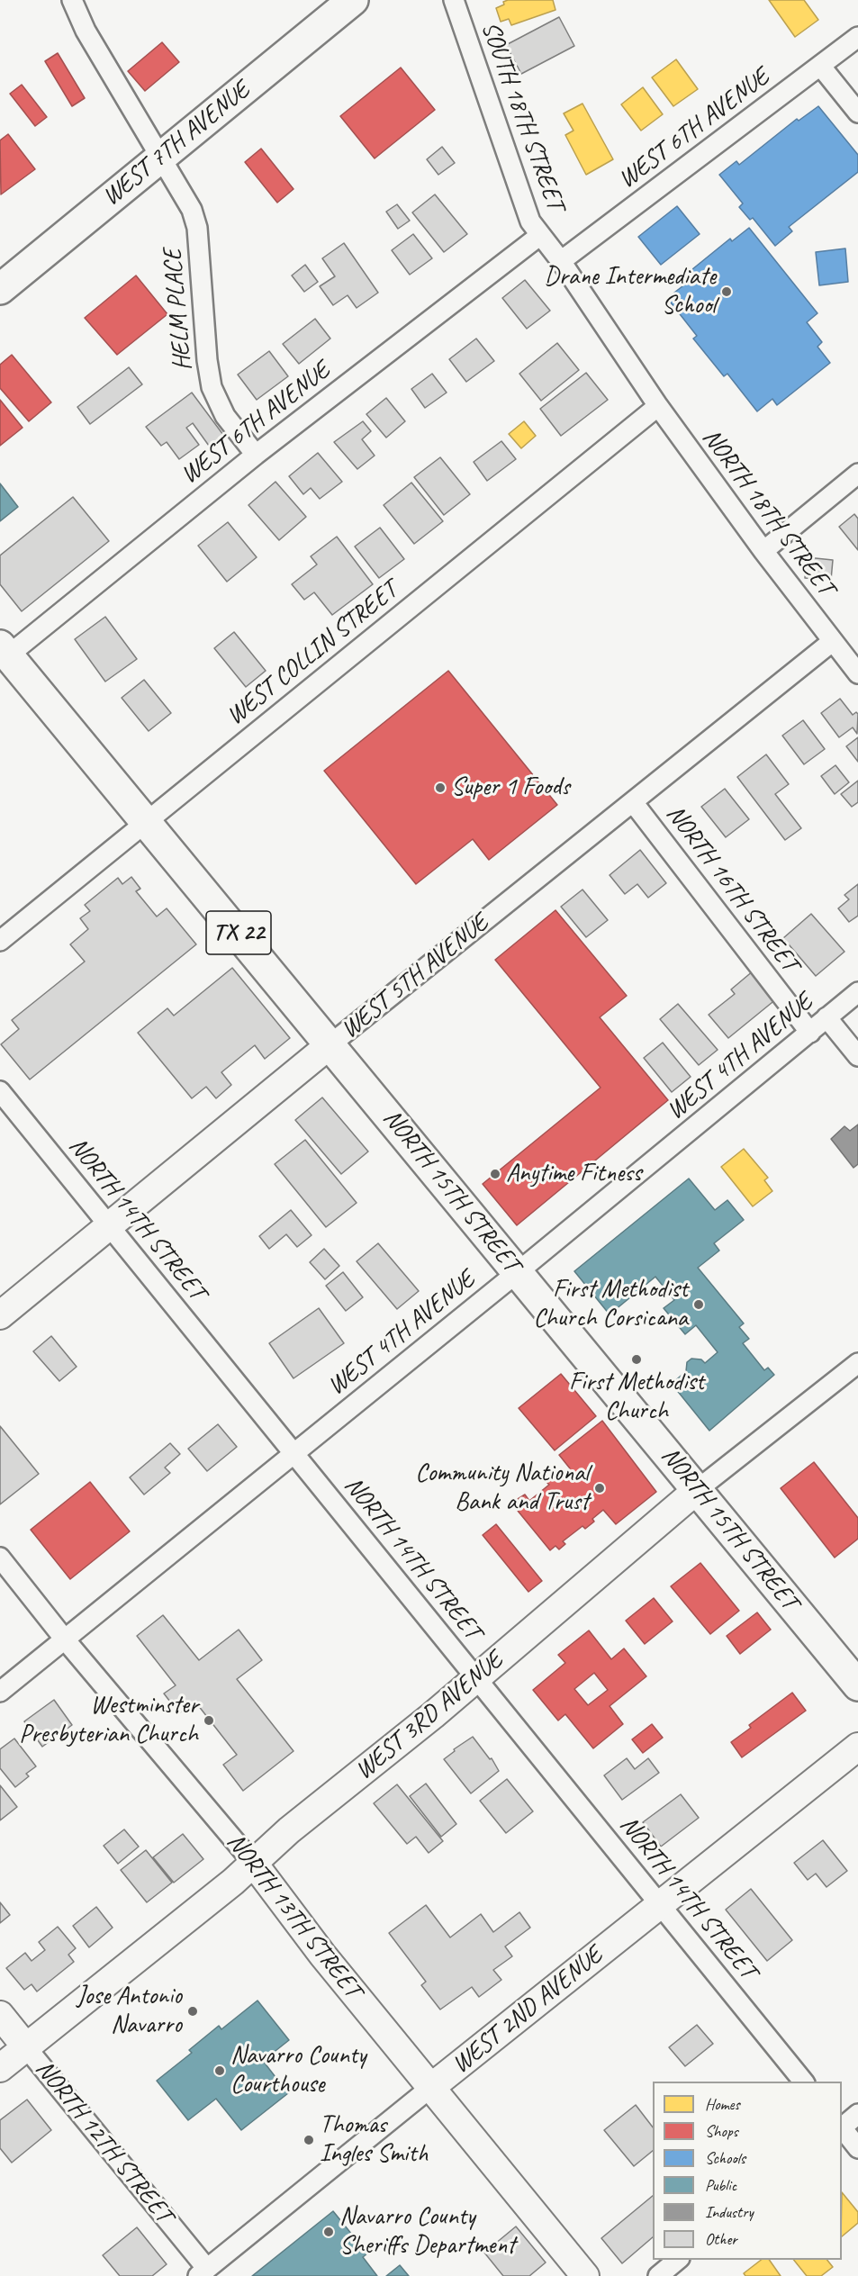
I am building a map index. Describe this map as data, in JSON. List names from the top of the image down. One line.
{"streets":{"main road":["WEST 7TH AVENUE","TX 22","NORTH 15TH STREET"],"street":["SOUTH 18TH STREET","WEST 6TH AVENUE","HELM PLACE","NORTH 18TH STREET","WEST COLLIN STREET","NORTH 16TH STREET","WEST 5TH AVENUE","WEST 4TH AVENUE","NORTH 14TH STREET","WEST 3RD AVENUE","NORTH 13TH STREET","WEST 2ND AVENUE","NORTH 12TH STREET"]},"crossings":[["SOUTH 18TH STREET","WEST 6TH AVENUE"],["SOUTH 18TH STREET","NORTH 18TH STREET"],["SOUTH 18TH STREET","WEST COLLIN STREET"],["WEST 6TH AVENUE","HELM PLACE"],["WEST 6TH AVENUE","TX 22"],["WEST 7TH AVENUE","HELM PLACE"],["NORTH 18TH STREET","WEST COLLIN STREET"],["NORTH 18TH STREET","WEST 5TH AVENUE"],["WEST COLLIN STREET","TX 22"],["WEST COLLIN STREET","NORTH 15TH STREET"],["NORTH 16TH STREET","WEST 5TH AVENUE"],["NORTH 16TH STREET","WEST 4TH AVENUE"],["TX 22","NORTH 15TH STREET"],["WEST 5TH AVENUE","NORTH 15TH STREET"],["WEST 5TH AVENUE","NORTH 14TH STREET"],["WEST 4TH AVENUE","NORTH 15TH STREET"],["WEST 4TH AVENUE","NORTH 14TH STREET"],["WEST 4TH AVENUE","NORTH 13TH STREET"],["NORTH 15TH STREET","WEST 3RD AVENUE"],["NORTH 14TH STREET","WEST 3RD AVENUE"],["NORTH 14TH STREET","WEST 2ND AVENUE"],["WEST 3RD AVENUE","NORTH 13TH STREET"],["WEST 3RD AVENUE","NORTH 12TH STREET"],["NORTH 13TH STREET","WEST 2ND AVENUE"],["WEST 2ND AVENUE","NORTH 12TH STREET"]],"places":["Drane Intermediate School","Super 1 Foods","Anytime Fitness","First Methodist Church Corsicana","First Methodist Church","Community National Bank and Trust","Westminster Presbyterian Church","Jose Antonio Navarro","Navarro County Courthouse","Thomas Ingles Smith","Navarro County Sheriffs Department"],"legend":["Homes","Shops","Schools","Public","Industry","Other"]}
